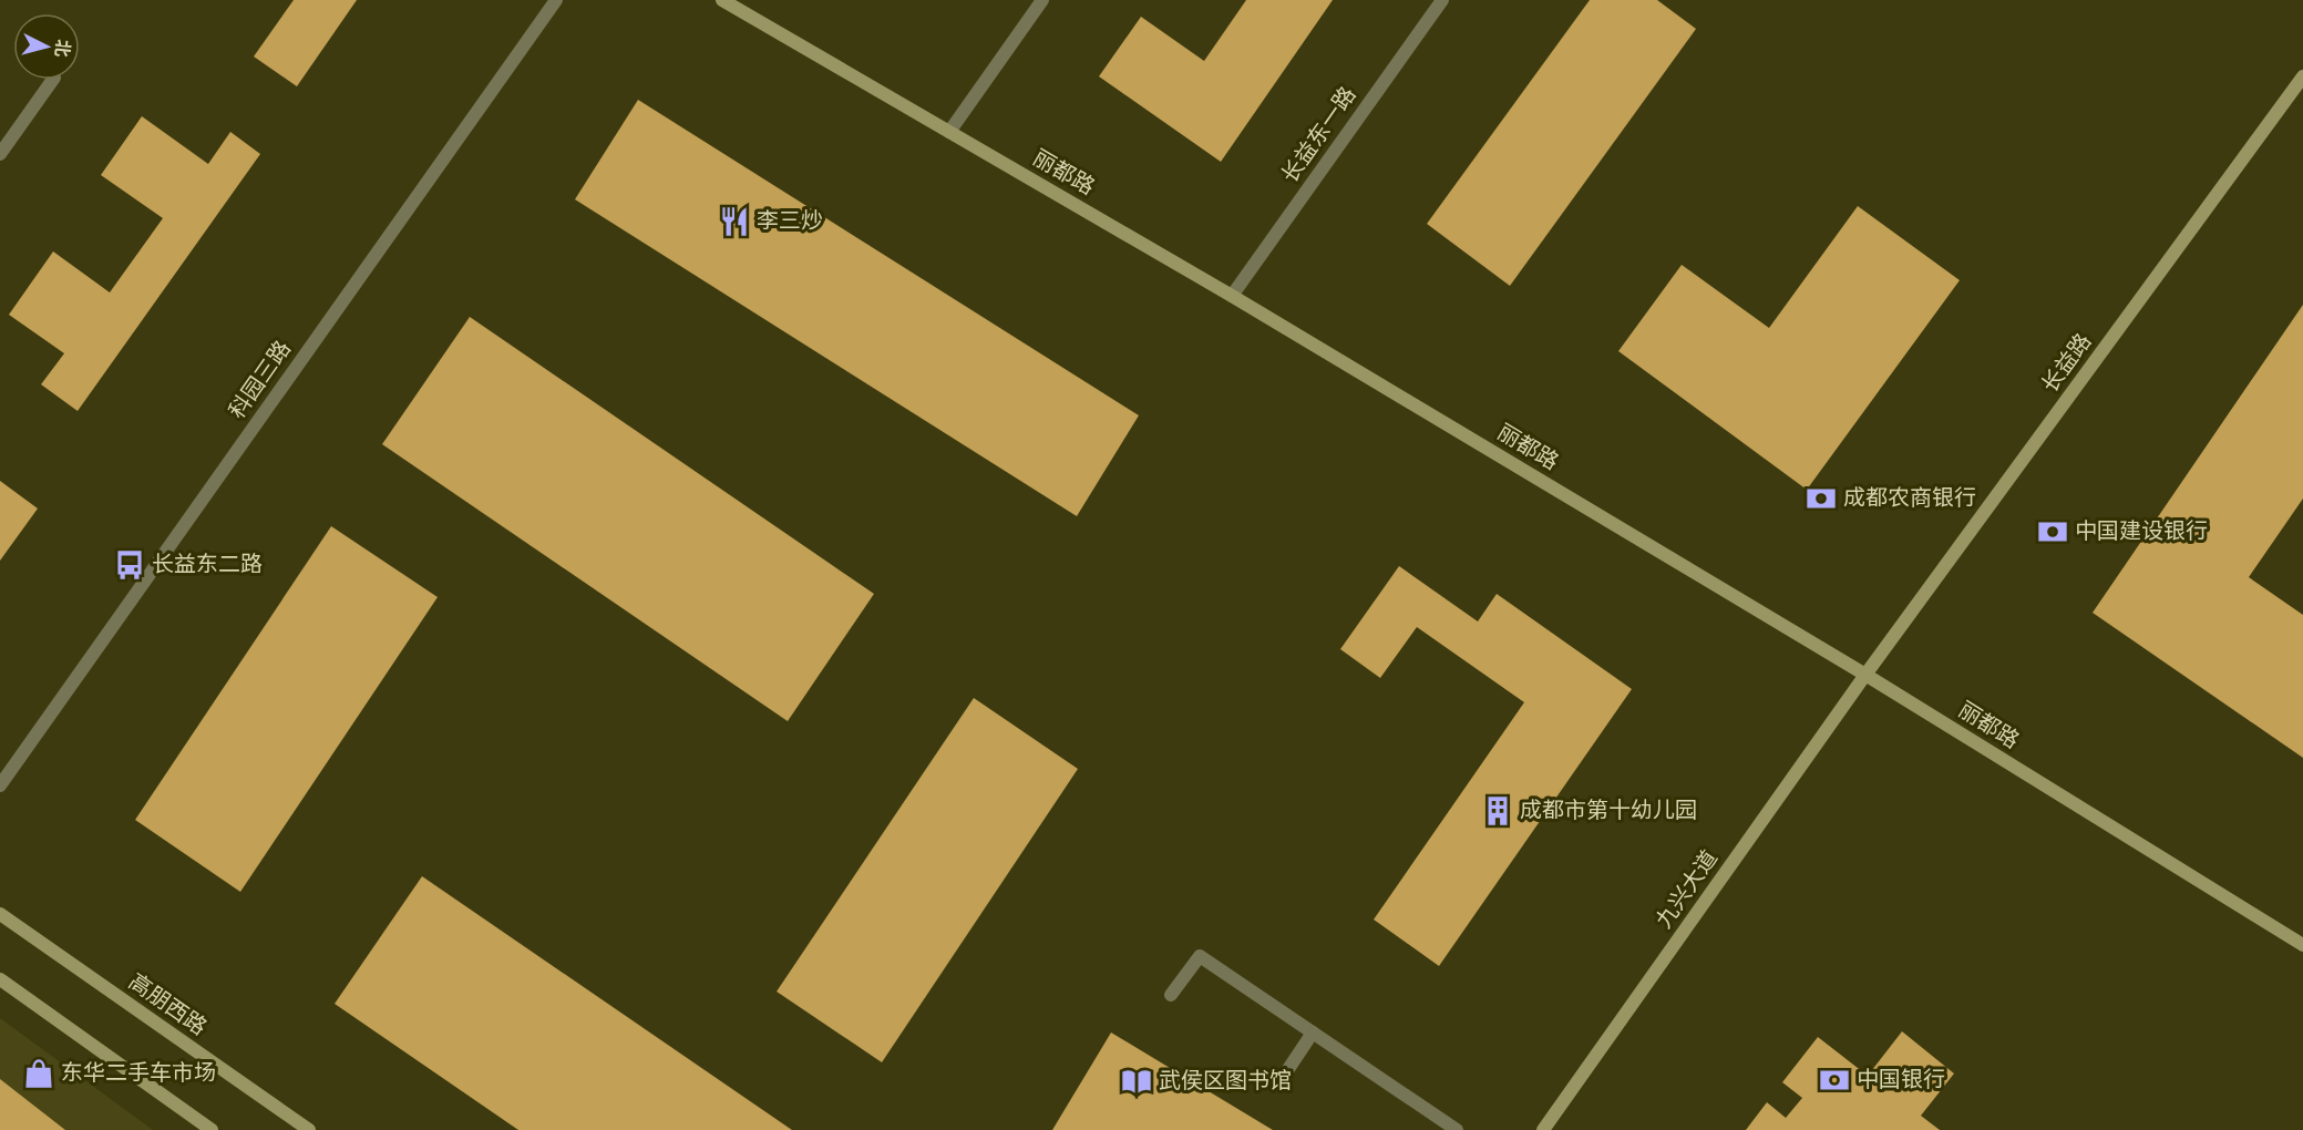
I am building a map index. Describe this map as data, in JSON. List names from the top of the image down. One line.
{"streets":{"street":["长益东一路","丽都路","长益路","科园三路","九兴大道","高朋西路"]},"crossings":[["长益东一路","丽都路"],["丽都路","长益路"],["丽都路","九兴大道"],["长益路","九兴大道"]],"places":{"restaurant":["李三炒"],"bank":["成都农商银行","中国建设银行","中国银行"],"bus stop":["长益东二路"],"building":["成都市第十幼儿园"],"shop":["东华二手车市场"],"library":["武侯区图书馆"]},"north":"right"}
